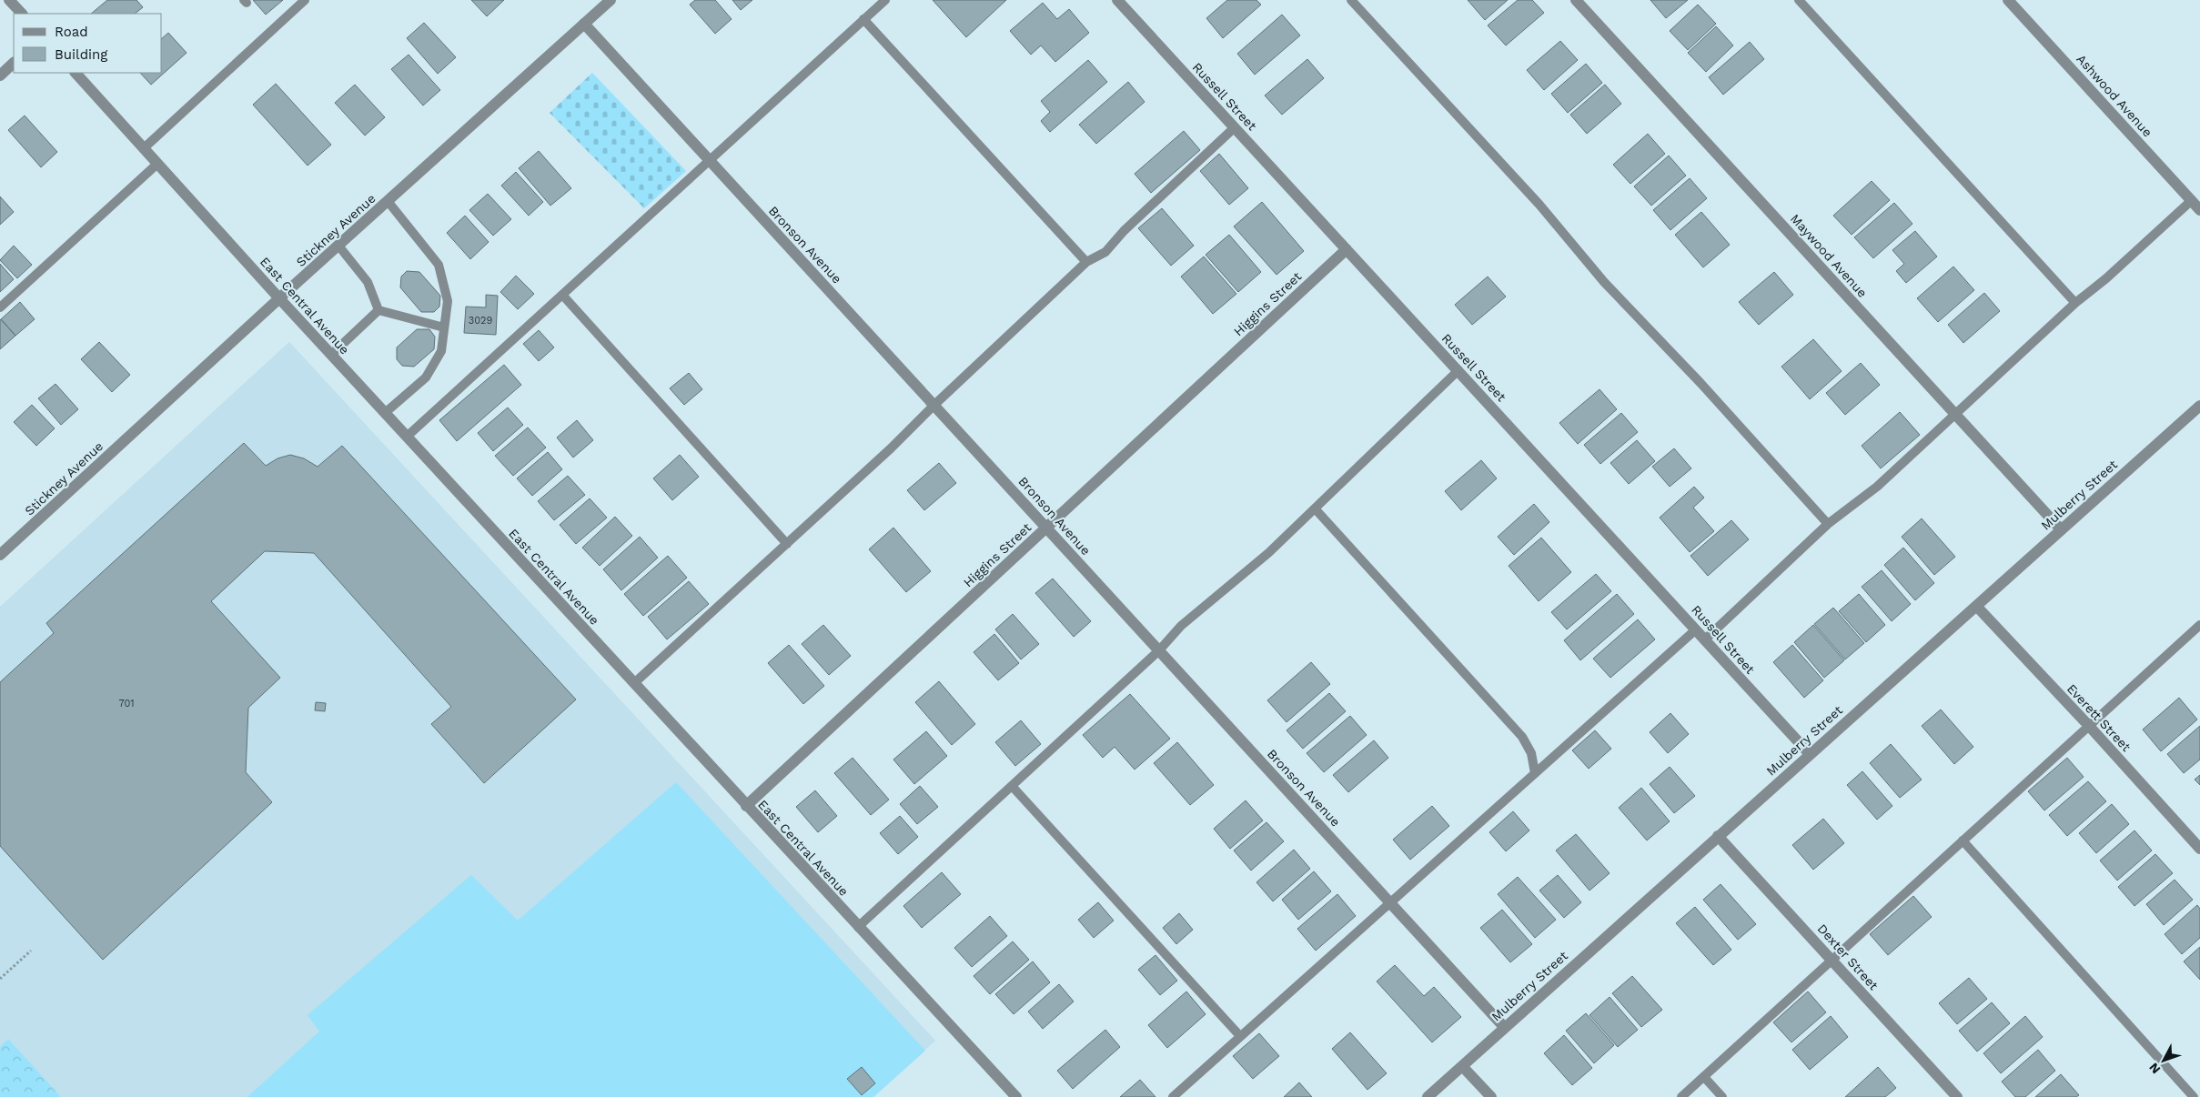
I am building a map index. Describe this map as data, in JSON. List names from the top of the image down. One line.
{"streets":{"street":["Ashwood Avenue","Russell Street","Stickney Avenue","Bronson Avenue","Maywood Avenue","Higgins Street","East Central Avenue","Mulberry Street","Everett Street","Dexter Street"]},"crossings":[["Russell Street","Higgins Street"],["Russell Street","Mulberry Street"],["Stickney Avenue","Bronson Avenue"],["Stickney Avenue","East Central Avenue"],["Bronson Avenue","Higgins Street"],["Bronson Avenue","Mulberry Street"],["Maywood Avenue","Mulberry Street"],["Higgins Street","East Central Avenue"],["Mulberry Street","Everett Street"],["Mulberry Street","Dexter Street"]],"house_numbers":["3029","701"],"legend":["Road","Building"],"north":"bottom left"}
